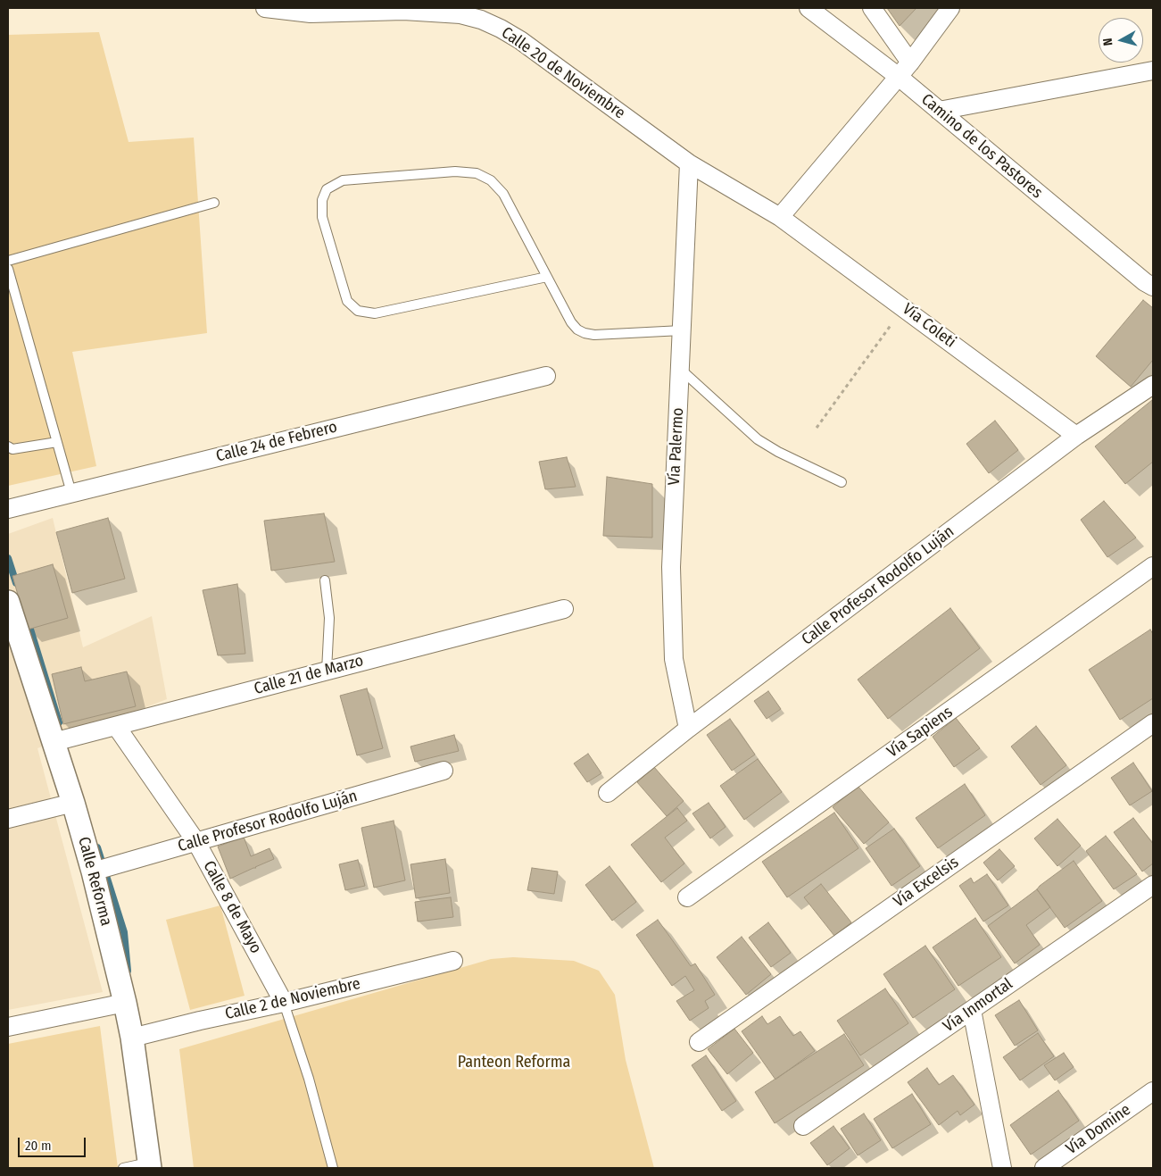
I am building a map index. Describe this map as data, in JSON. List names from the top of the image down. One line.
{"streets":{"street":["Calle 20 de Noviembre","Camino de los Pastores","Vía Coleti","Calle 24 de Febrero","Vía Palermo","Calle Profesor Rodolfo Luján","Calle 21 de Marzo","Vía Sapiens","Calle Reforma","Vía Excelsis","Calle 8 de Mayo","Calle 2 de Noviembre","Vía Inmortal","Vía Domine"]},"crossings":[["Calle 20 de Noviembre","Vía Coleti"],["Calle 20 de Noviembre","Vía Palermo"],["Vía Coleti","Calle Profesor Rodolfo Luján"],["Vía Palermo","Calle Profesor Rodolfo Luján"],["Calle Profesor Rodolfo Luján","Calle Reforma"],["Calle Profesor Rodolfo Luján","Calle 8 de Mayo"],["Calle 21 de Marzo","Calle Reforma"],["Calle 21 de Marzo","Calle 8 de Mayo"],["Calle Reforma","Calle 2 de Noviembre"],["Calle 8 de Mayo","Calle 2 de Noviembre"]],"parks":["Panteon Reforma"],"scale_bar":"20 m","north":"left"}
